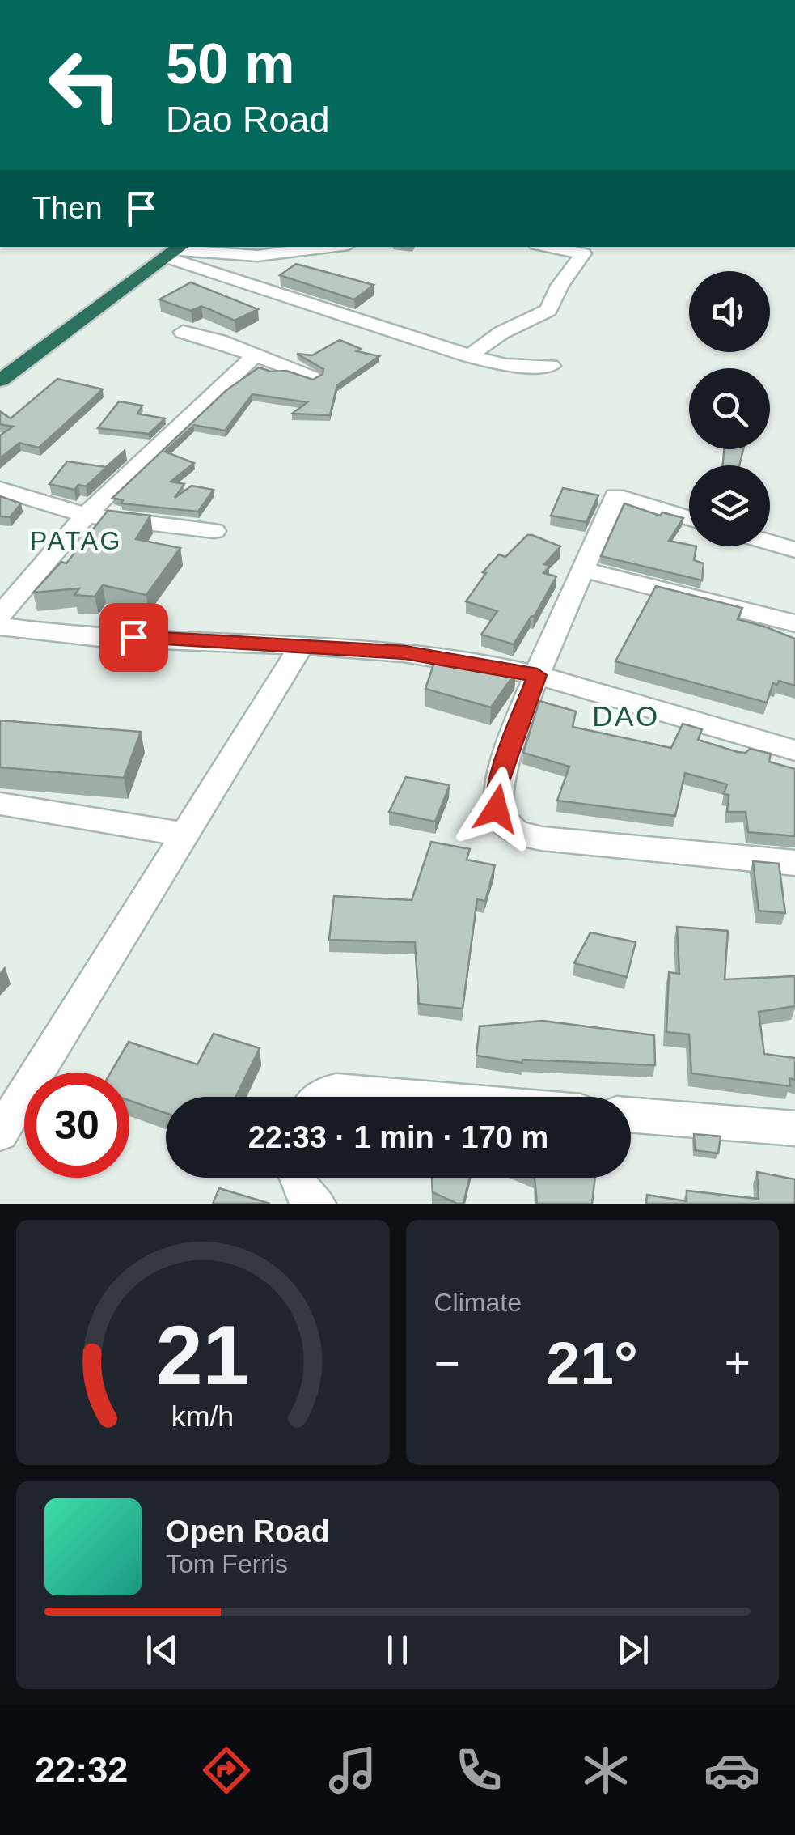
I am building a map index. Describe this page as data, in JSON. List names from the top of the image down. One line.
{"districts":["PATAG","DAO"],"page":{"turn":["50 m","Dao Road"],"then":"Then","limit":"30","trip":"22:33 · 1 min · 170 m","tile":"Climate","heat":["−","21°","+"],"song":["Open Road","Tom Ferris"],"tabs":"22:32","gauge":["21","km/h"]}}
